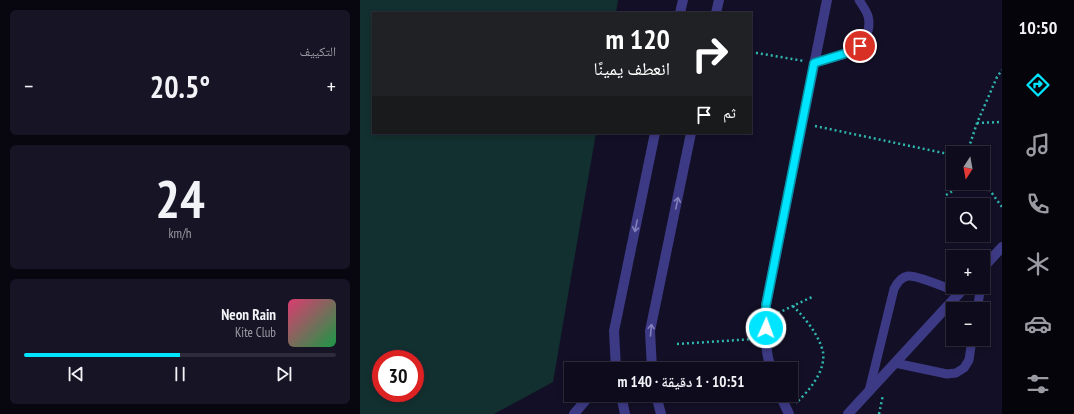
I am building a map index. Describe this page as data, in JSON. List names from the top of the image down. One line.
{"north":"bottom","page":{"tabs":"10:50","tile":["التكييف",["24","km/h"]],"turn":["120 m","انعطف يمينًا"],"heat":["−","20.5°","+"],"then":"ثم","map_buttons":["+","−"],"song":["Neon Rain","Kite Club"],"limit":"30","trip":"10:51 · 1 دقيقة · 140 m"}}
